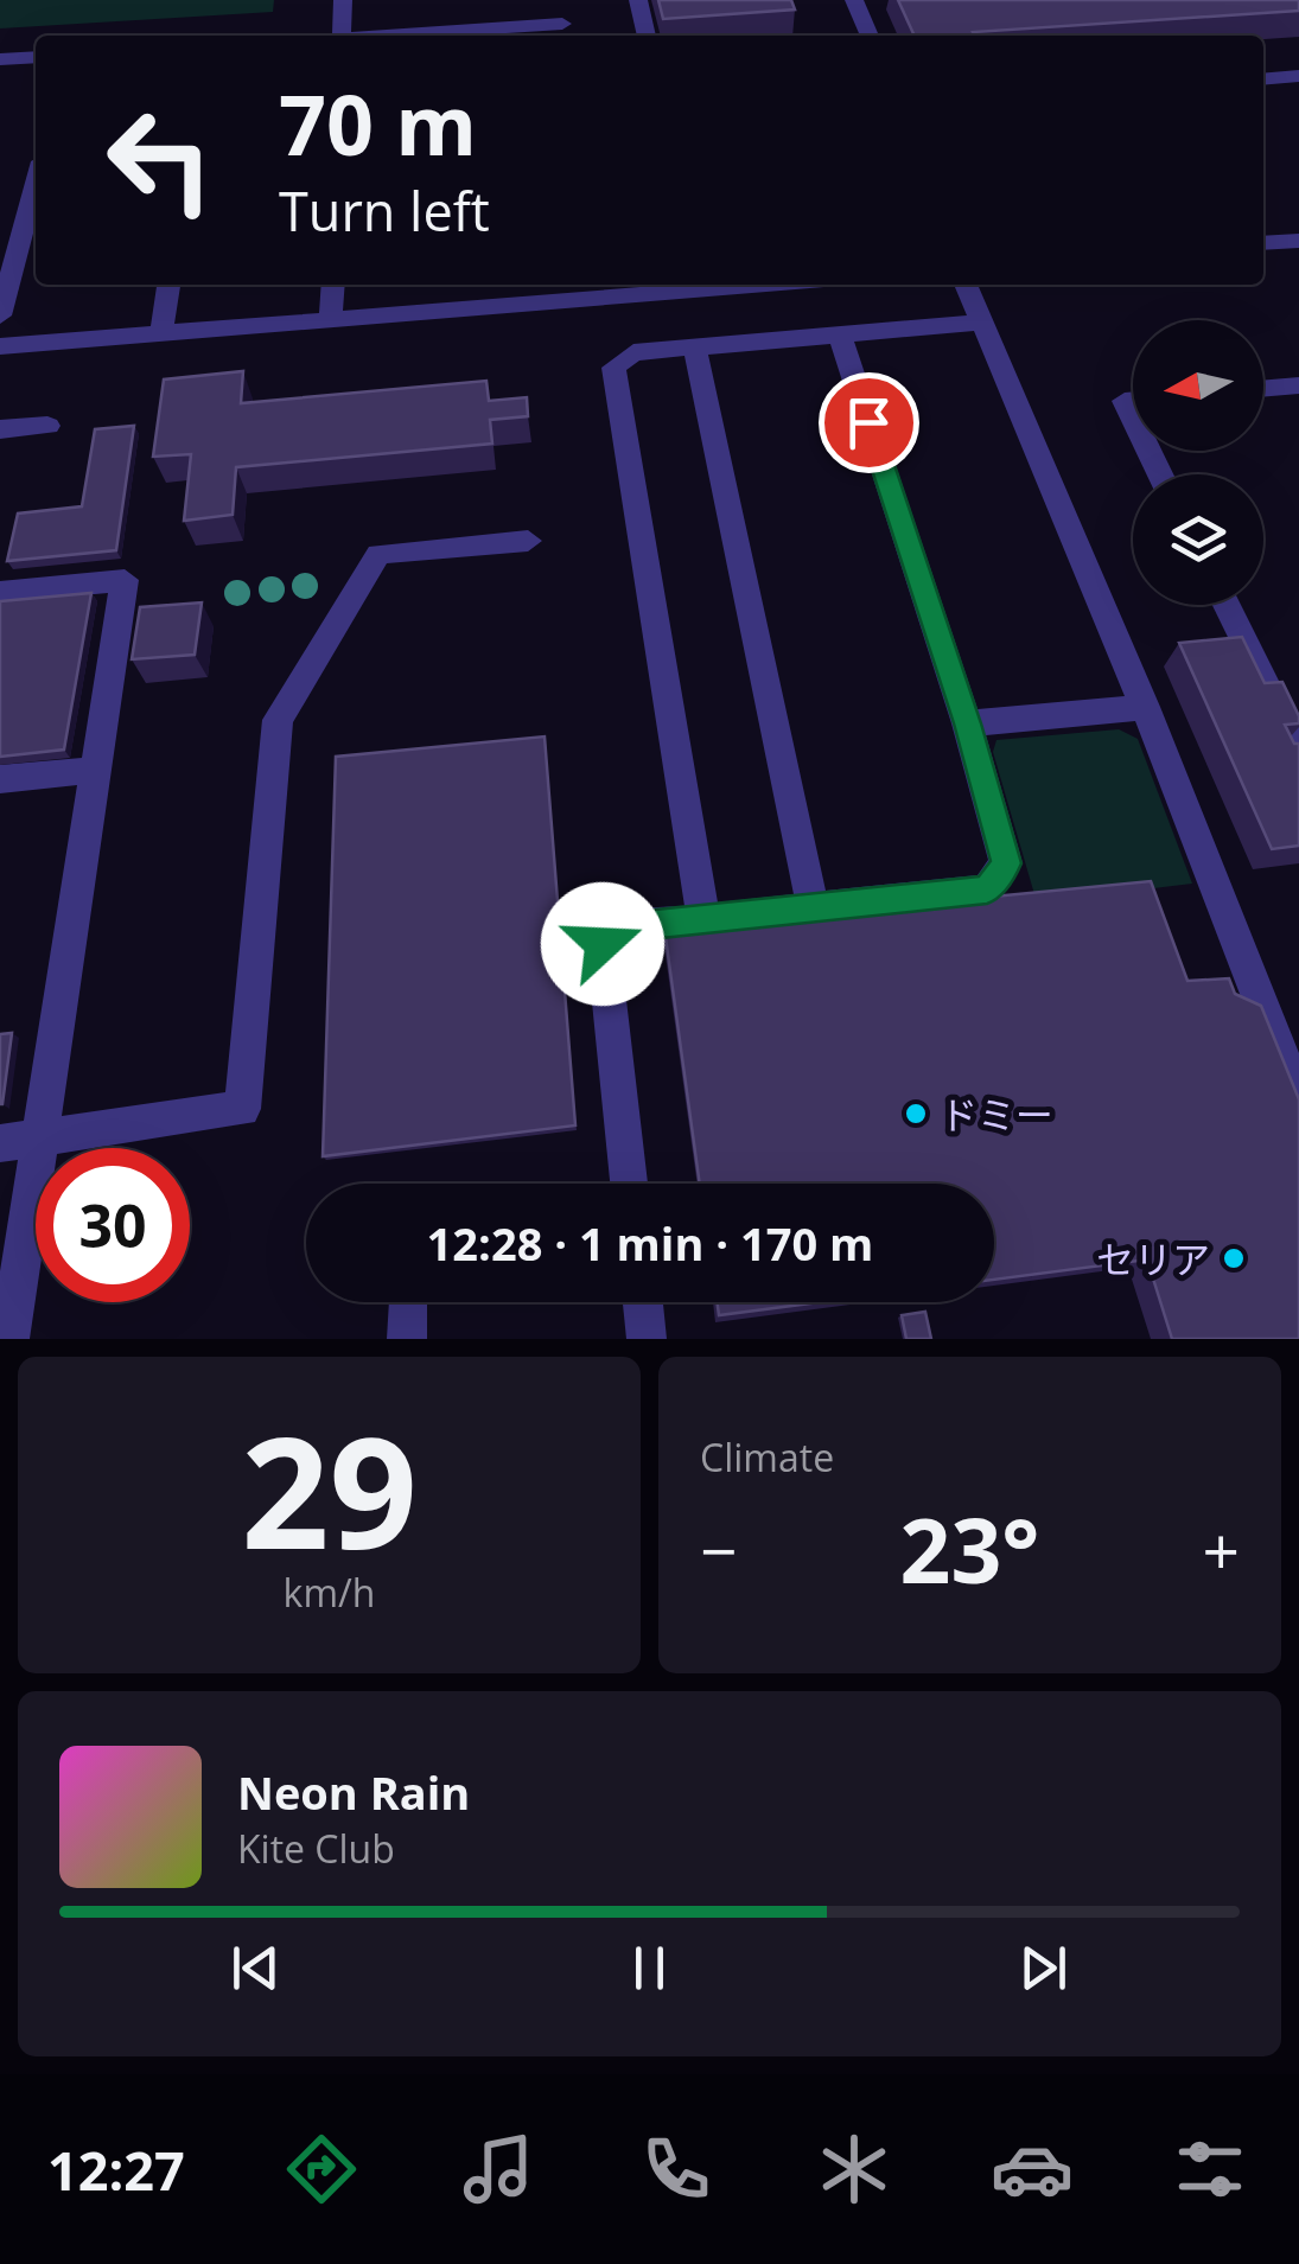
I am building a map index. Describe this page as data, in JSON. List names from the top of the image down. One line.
{"places":["ドミー","セリア"],"north":"left","page":{"turn":["70 m","Turn left"],"limit":"30","trip":"12:28 · 1 min · 170 m","tile":[["29","km/h"],"Climate"],"heat":["−","23°","+"],"song":["Neon Rain","Kite Club"],"tabs":"12:27"}}
